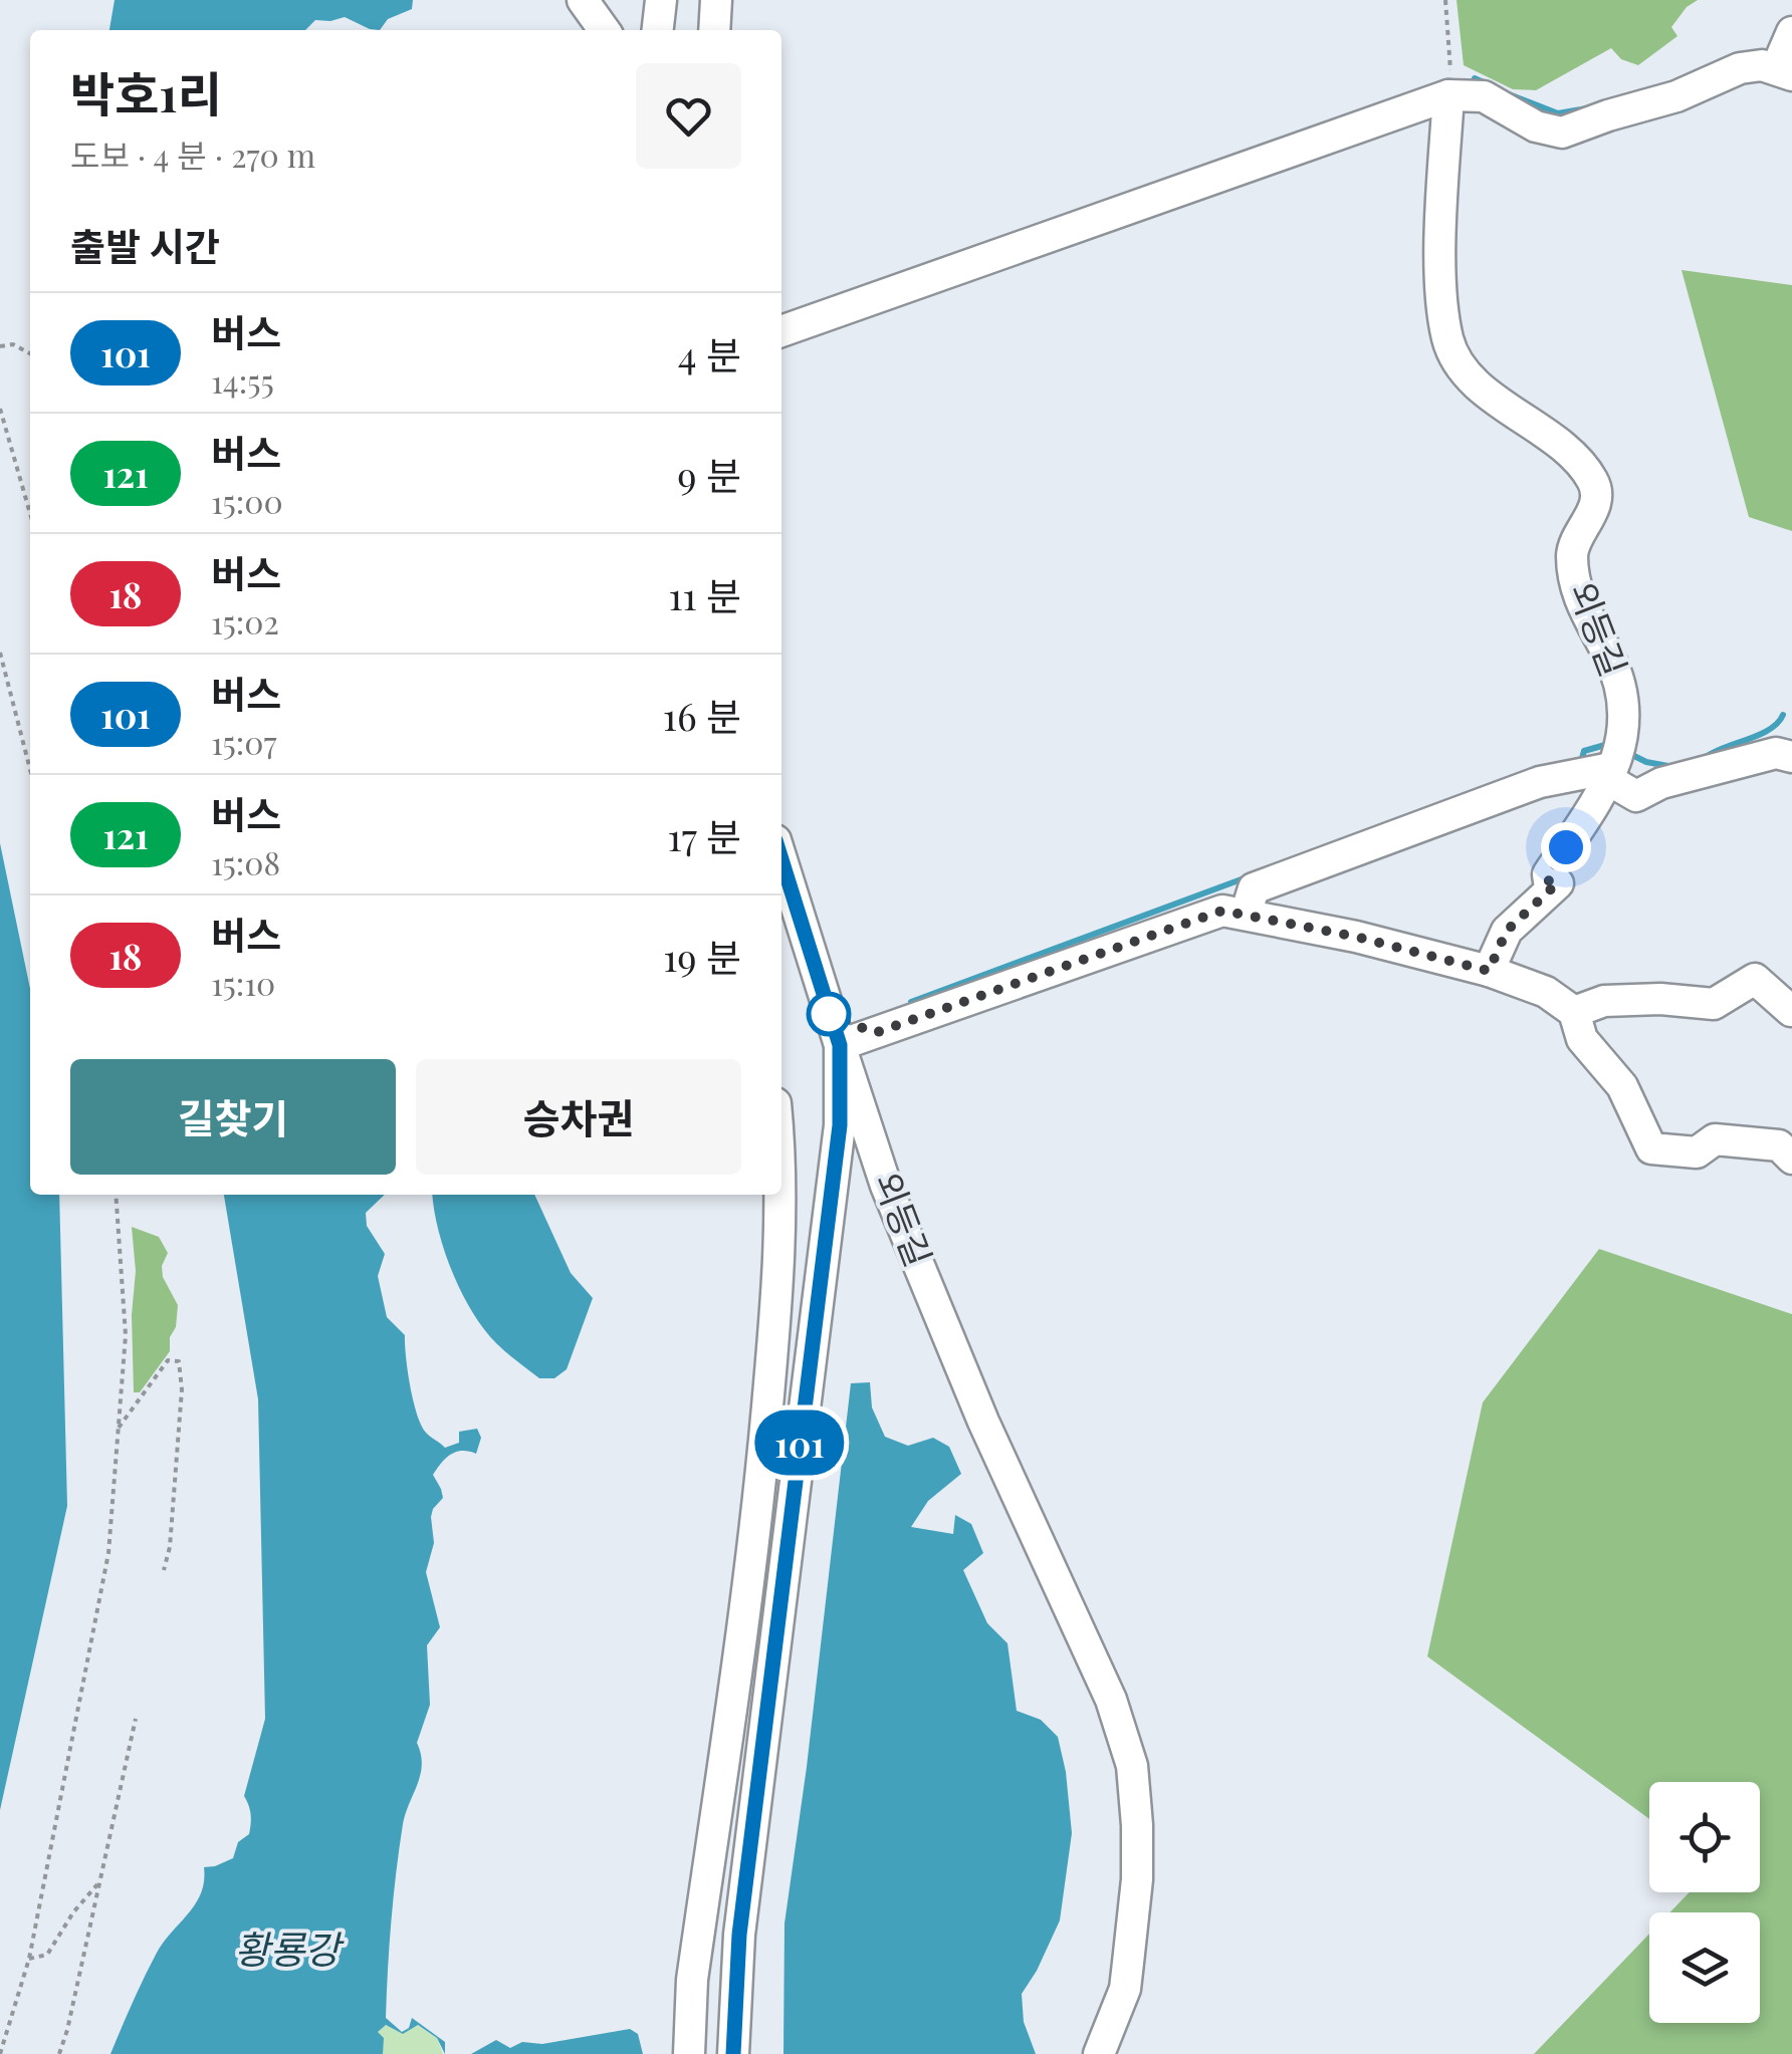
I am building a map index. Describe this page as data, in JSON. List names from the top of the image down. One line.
{"streets":{"street":["외등길"]},"water":["황룡강"],"lines":["bus line 101"],"page":{"on_map":"101","heading":[["박호1리","도보 · 4 분 · 270 m"],"출발 시간"],"list":[{"mark":"101","name":"버스","note":"14:55","value":"4 분"},{"mark":"121","name":"버스","note":"15:00","value":"9 분"},{"mark":"18","name":"버스","note":"15:02","value":"11 분"},{"mark":"101","name":"버스","note":"15:07","value":"16 분"},{"mark":"121","name":"버스","note":"15:08","value":"17 분"},{"mark":"18","name":"버스","note":"15:10","value":"19 분"}],"buttons":["길찾기","승차권"]}}
